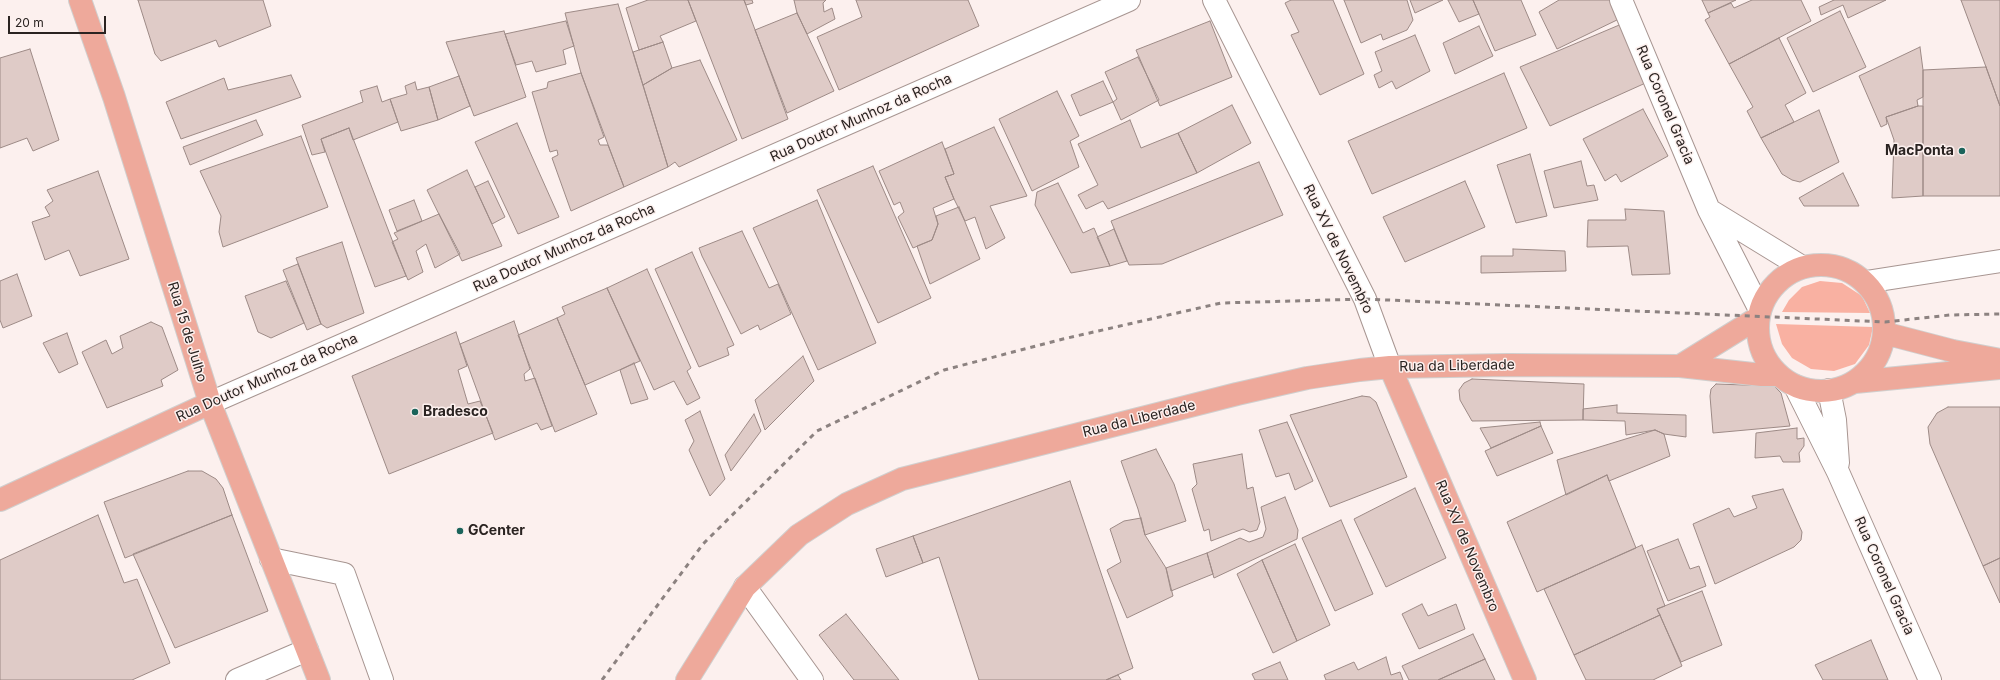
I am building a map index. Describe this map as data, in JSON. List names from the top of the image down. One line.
{"streets":{"main road":["Rua Doutor Munhoz da Rocha","Rua XV de Novembro","Rua 15 de Julho","Rua da Liberdade"],"street":["Rua Coronel Gracia"]},"crossings":[["Rua Coronel Gracia","Rua da Liberdade"],["Rua Doutor Munhoz da Rocha","Rua 15 de Julho"],["Rua XV de Novembro","Rua da Liberdade"]],"places":["MacPonta","Bradesco","GCenter"],"scale_bar":"20 m"}
